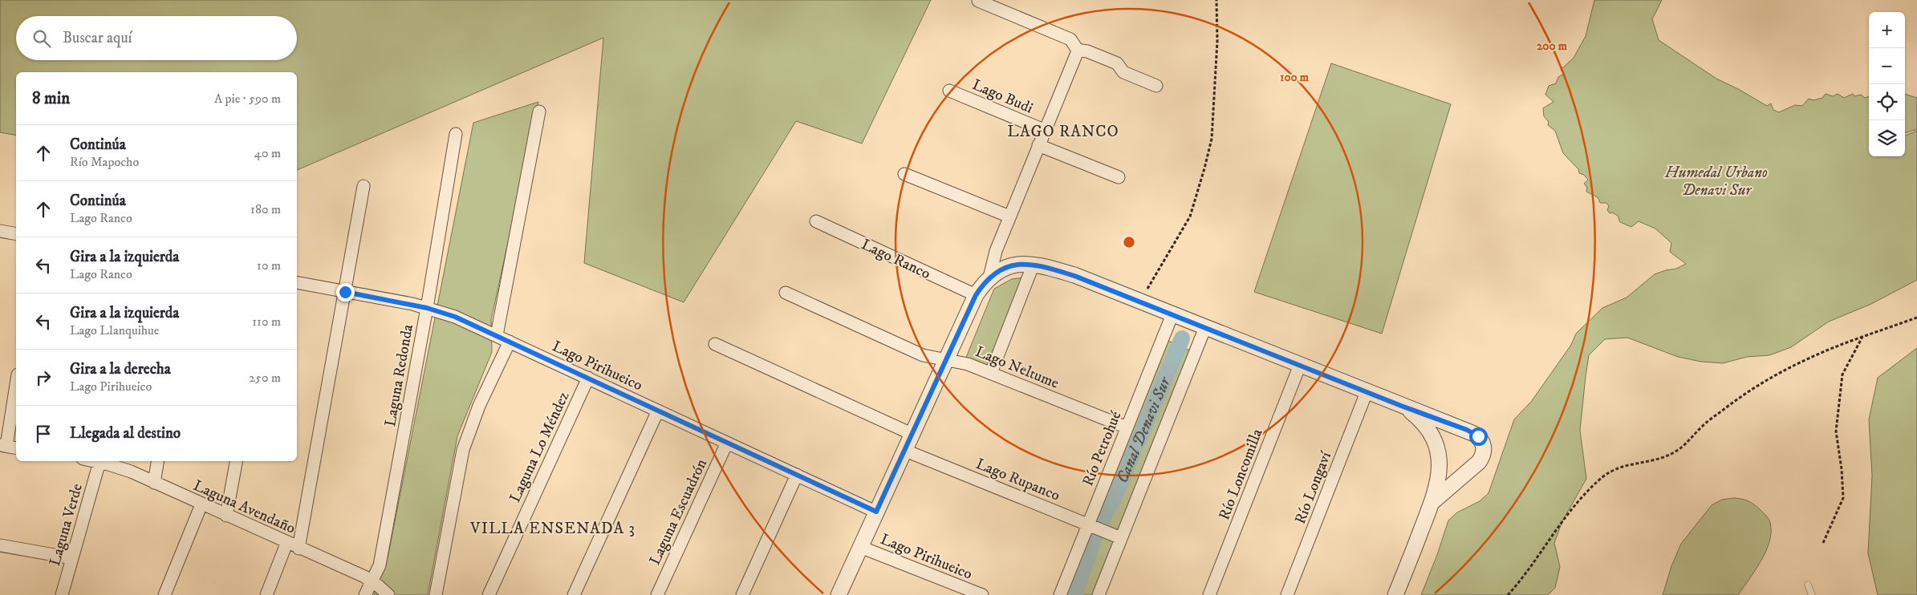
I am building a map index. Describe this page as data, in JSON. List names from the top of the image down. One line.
{"streets":{"street":["Lago Budi","Lago Ranco","Lago Pirihueico","Lago Neltume","Laguna Redonda","Laguna Lo Méndez","Río Petrohué","Río Loncomilla","Lago Rupanco","Río Longaví","Laguna Avendaño","Laguna Escuadrón","Laguna Verde"]},"crossings":[["Lago Pirihueico","Laguna Redonda"],["Lago Pirihueico","Laguna Lo Méndez"],["Lago Pirihueico","Laguna Escuadrón"],["Lago Neltume","Río Petrohué"],["Laguna Redonda","Laguna Avendaño"],["Río Petrohué","Lago Rupanco"],["Laguna Avendaño","Laguna Verde"]],"districts":["LAGO RANCO","VILLA ENSENADA 3"],"water":["Canal Denavi Sur"],"parks":["Humedal Urbano Denavi Sur"],"page":{"map_buttons":["+","−"],"search":"Buscar aquí","heading":["8 min","A pie · 590 m"],"list":[["Continúa","Río Mapocho","40 m"],["Continúa","Lago Ranco","180 m"],["Gira a la izquierda","Lago Ranco","10 m"],["Gira a la izquierda","Lago Llanquihue","110 m"],["Gira a la derecha","Lago Pirihueico","250 m"],"Llegada al destino"]},"rings":["200 m","100 m"]}
